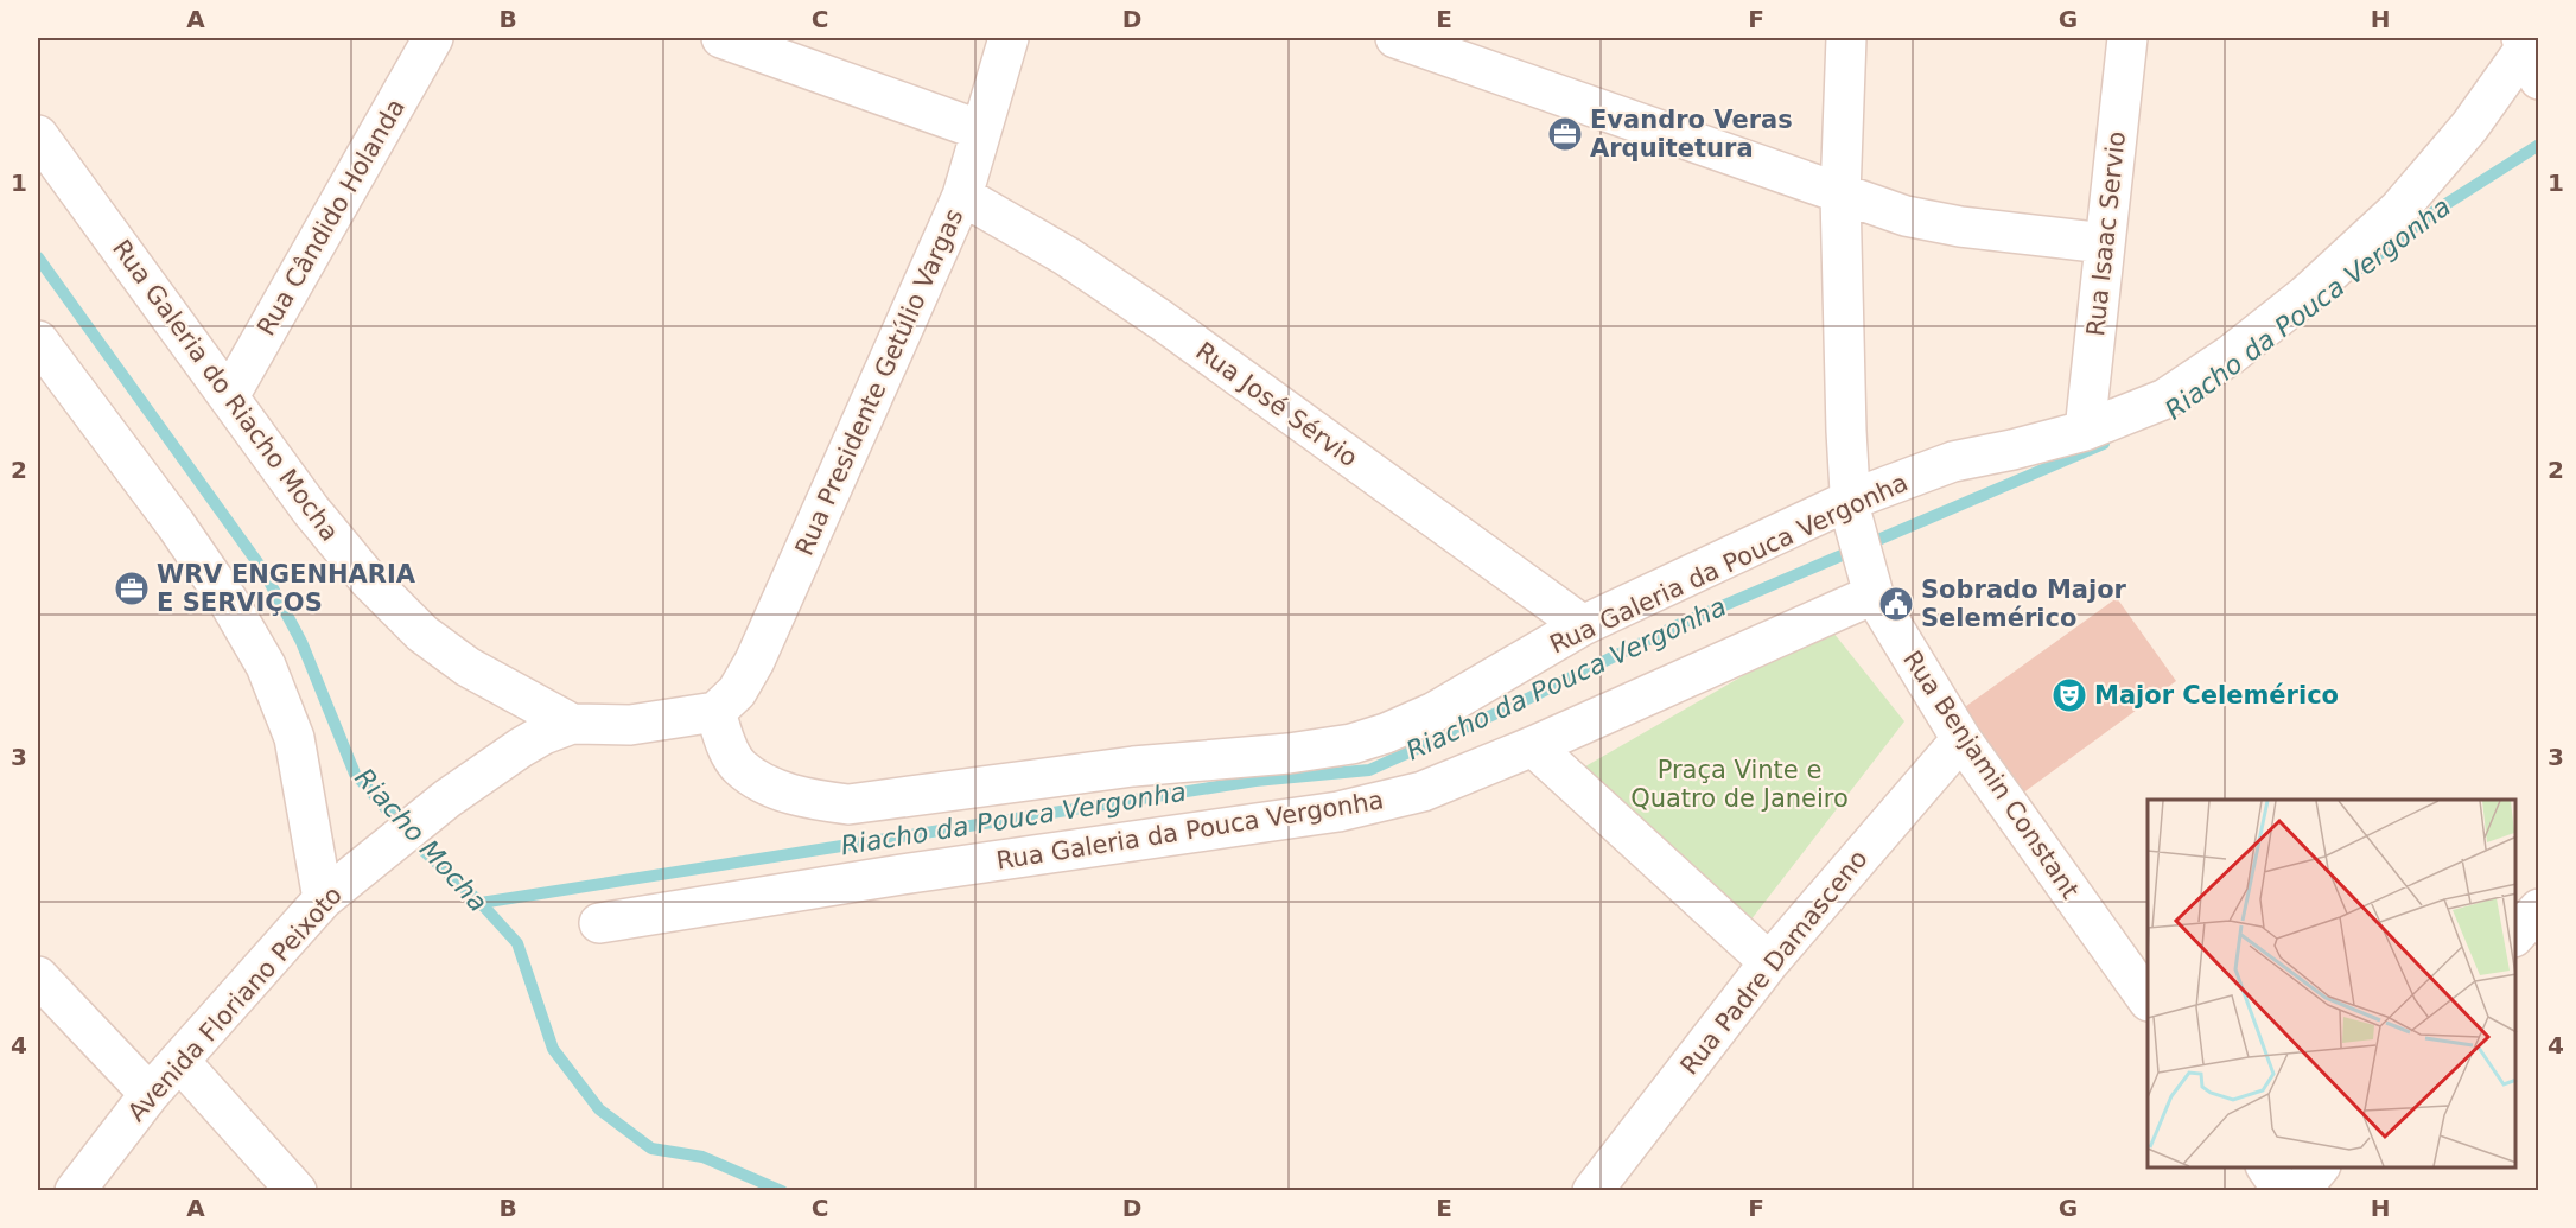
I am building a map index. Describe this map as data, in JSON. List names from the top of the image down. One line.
{"streets":{"street":["Rua Cândido Holanda","Rua Isaac Servio","Rua Presidente Getúlio Vargas","Rua Galeria do Riacho Mocha","Rua José Sérvio","Rua Galeria da Pouca Vergonha","Rua Benjamin Constant","Rua Padre Damasceno","Avenida Floriano Peixoto"]},"crossings":[["Rua Cândido Holanda","Rua Galeria do Riacho Mocha"],["Rua Isaac Servio","Rua Galeria da Pouca Vergonha"],["Rua Presidente Getúlio Vargas","Rua José Sérvio"],["Rua Presidente Getúlio Vargas","Rua Galeria da Pouca Vergonha"],["Rua Presidente Getúlio Vargas","Avenida Floriano Peixoto"],["Rua Galeria do Riacho Mocha","Avenida Floriano Peixoto"],["Rua José Sérvio","Rua Galeria da Pouca Vergonha"],["Rua Galeria da Pouca Vergonha","Rua Benjamin Constant"],["Rua Galeria da Pouca Vergonha","Avenida Floriano Peixoto"],["Rua Benjamin Constant","Rua Padre Damasceno"]],"water":["Riacho da Pouca Vergonha","Riacho Mocha"],"parks":["Praça Vinte e Quatro de Janeiro"],"places":{"office":["Evandro Veras Arquitetura","WRV ENGENHARIA E SERVIÇOS"],"public building":["Sobrado Major Selemérico"],"theatre":["Major Celemérico"]},"grid":{"columns":["A","B","C","D","E","F","G","H"],"rows":["1","2","3","4"]}}
